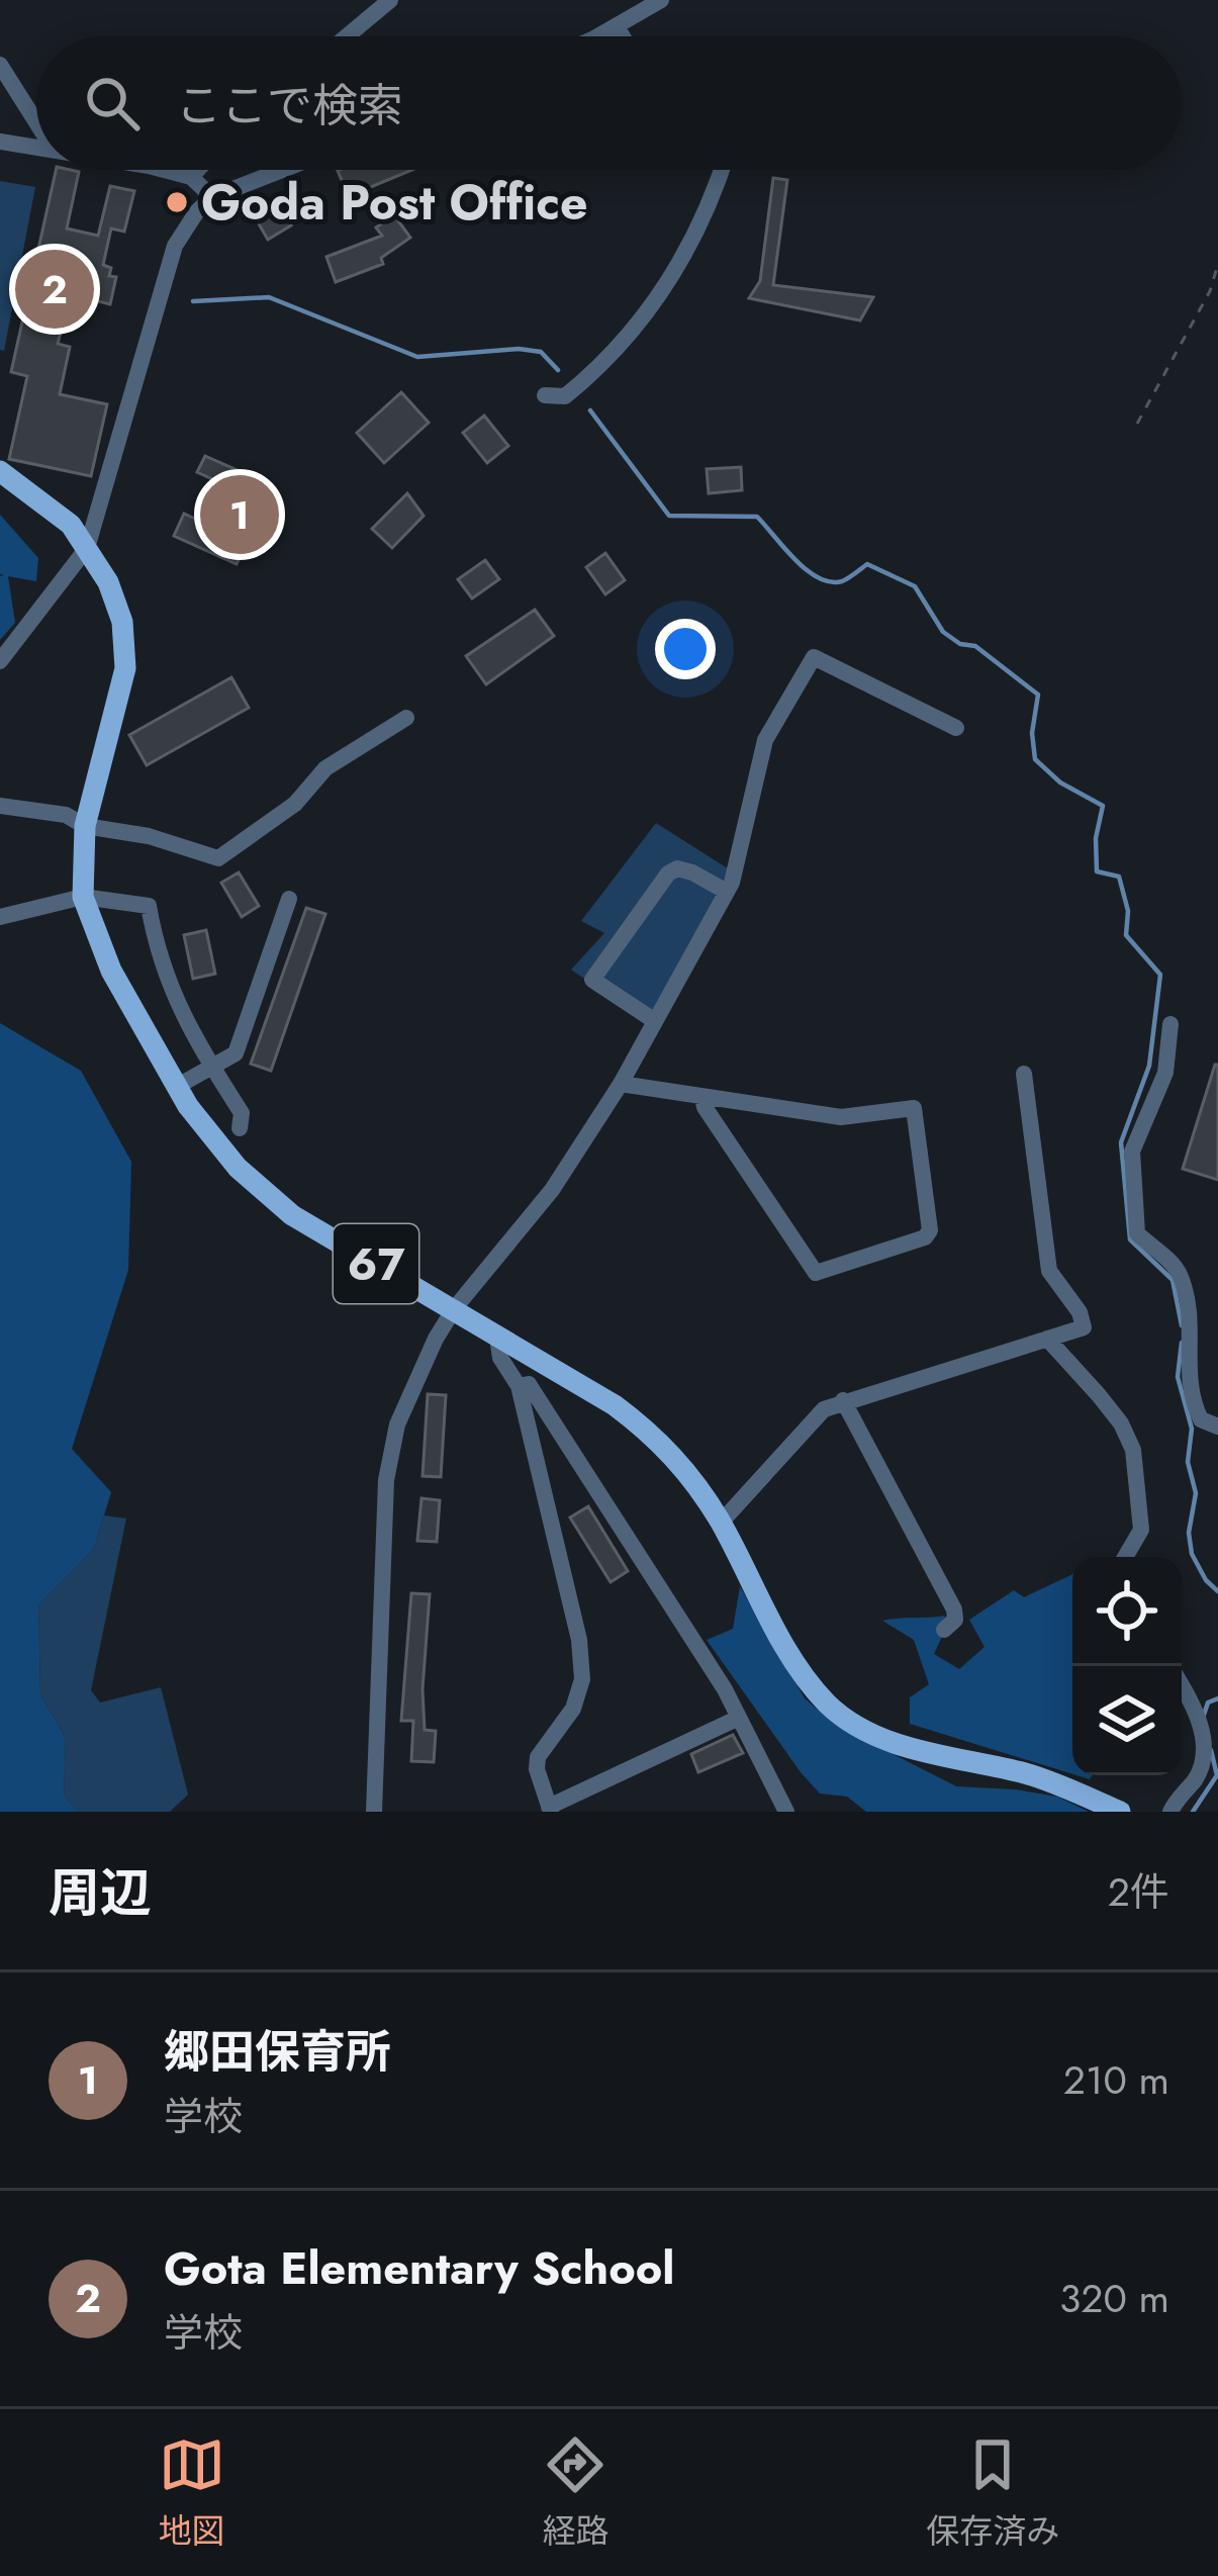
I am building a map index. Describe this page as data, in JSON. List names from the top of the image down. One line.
{"streets":{"main road":["67"]},"places":["Goda Post Office"],"page":{"search":"ここで検索","pins":["2","1"],"heading":["周辺","2件"],"list":[{"mark":"1","name":"郷田保育所","note":"学校","value":"210 m"},{"mark":"2","name":"Gota Elementary School","note":"学校","value":"320 m"}],"nav":["地図","経路","保存済み"]}}
